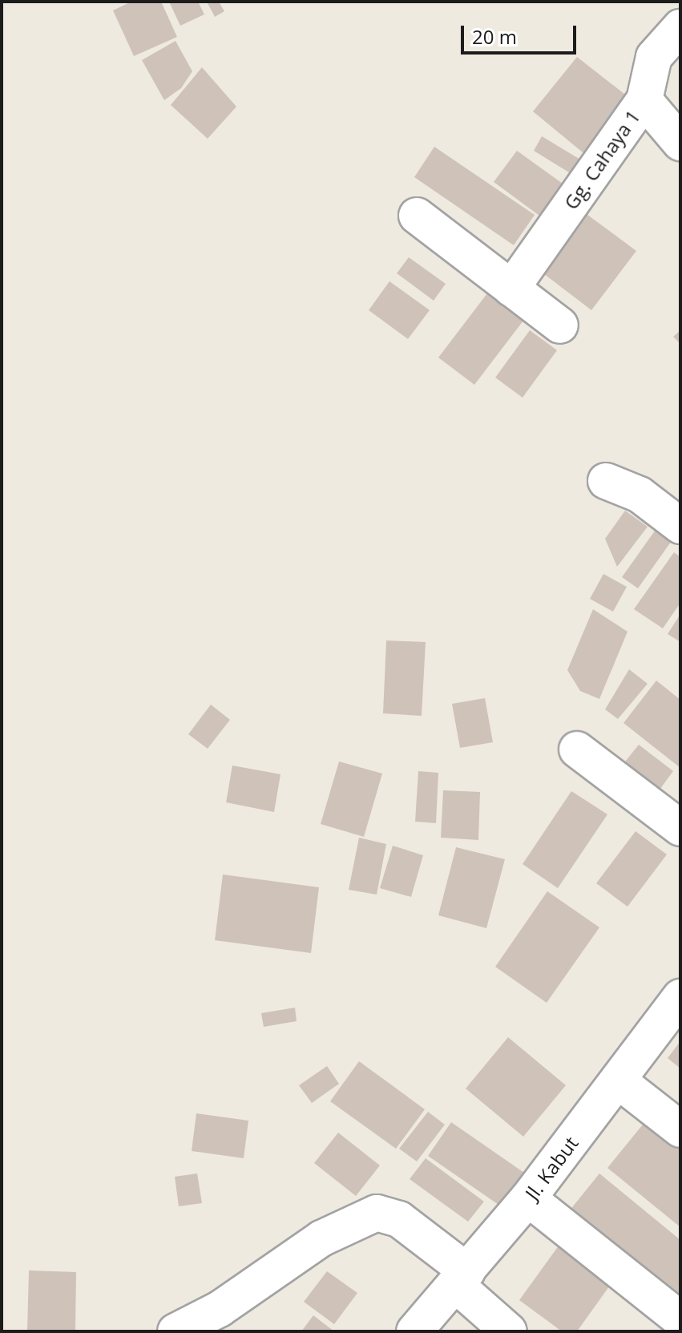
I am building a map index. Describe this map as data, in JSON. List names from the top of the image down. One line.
{"streets":{"street":["Gg. Cahaya 1","Jl. Kabut"]},"scale_bar":"20 m"}
